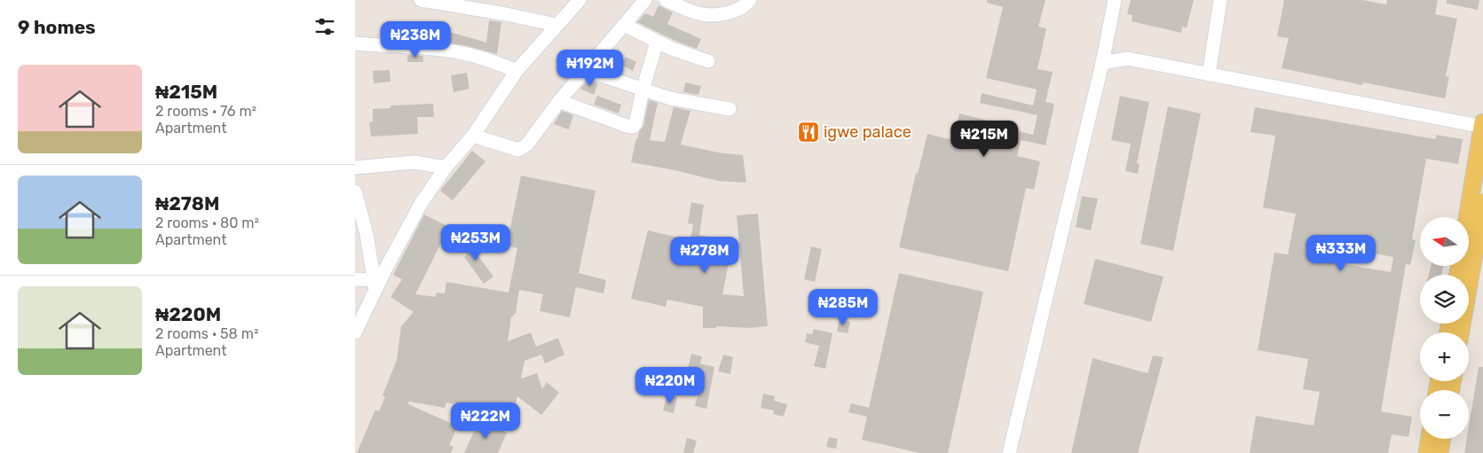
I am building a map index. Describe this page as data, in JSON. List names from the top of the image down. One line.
{"places":{"restaurant":["igwe palace"]},"north":"left","page":{"heading":"9 homes","price":["₦238M","₦192M","₦215M","₦253M","₦333M","₦278M","₦285M","₦220M","₦222M"],"list":[{"name":"₦215M","note":"2 rooms · 76 m² · Apartment"},{"name":"₦278M","note":"2 rooms · 80 m² · Apartment"},{"name":"₦220M","note":"2 rooms · 58 m² · Apartment"}],"map_buttons":["+","−"]}}
